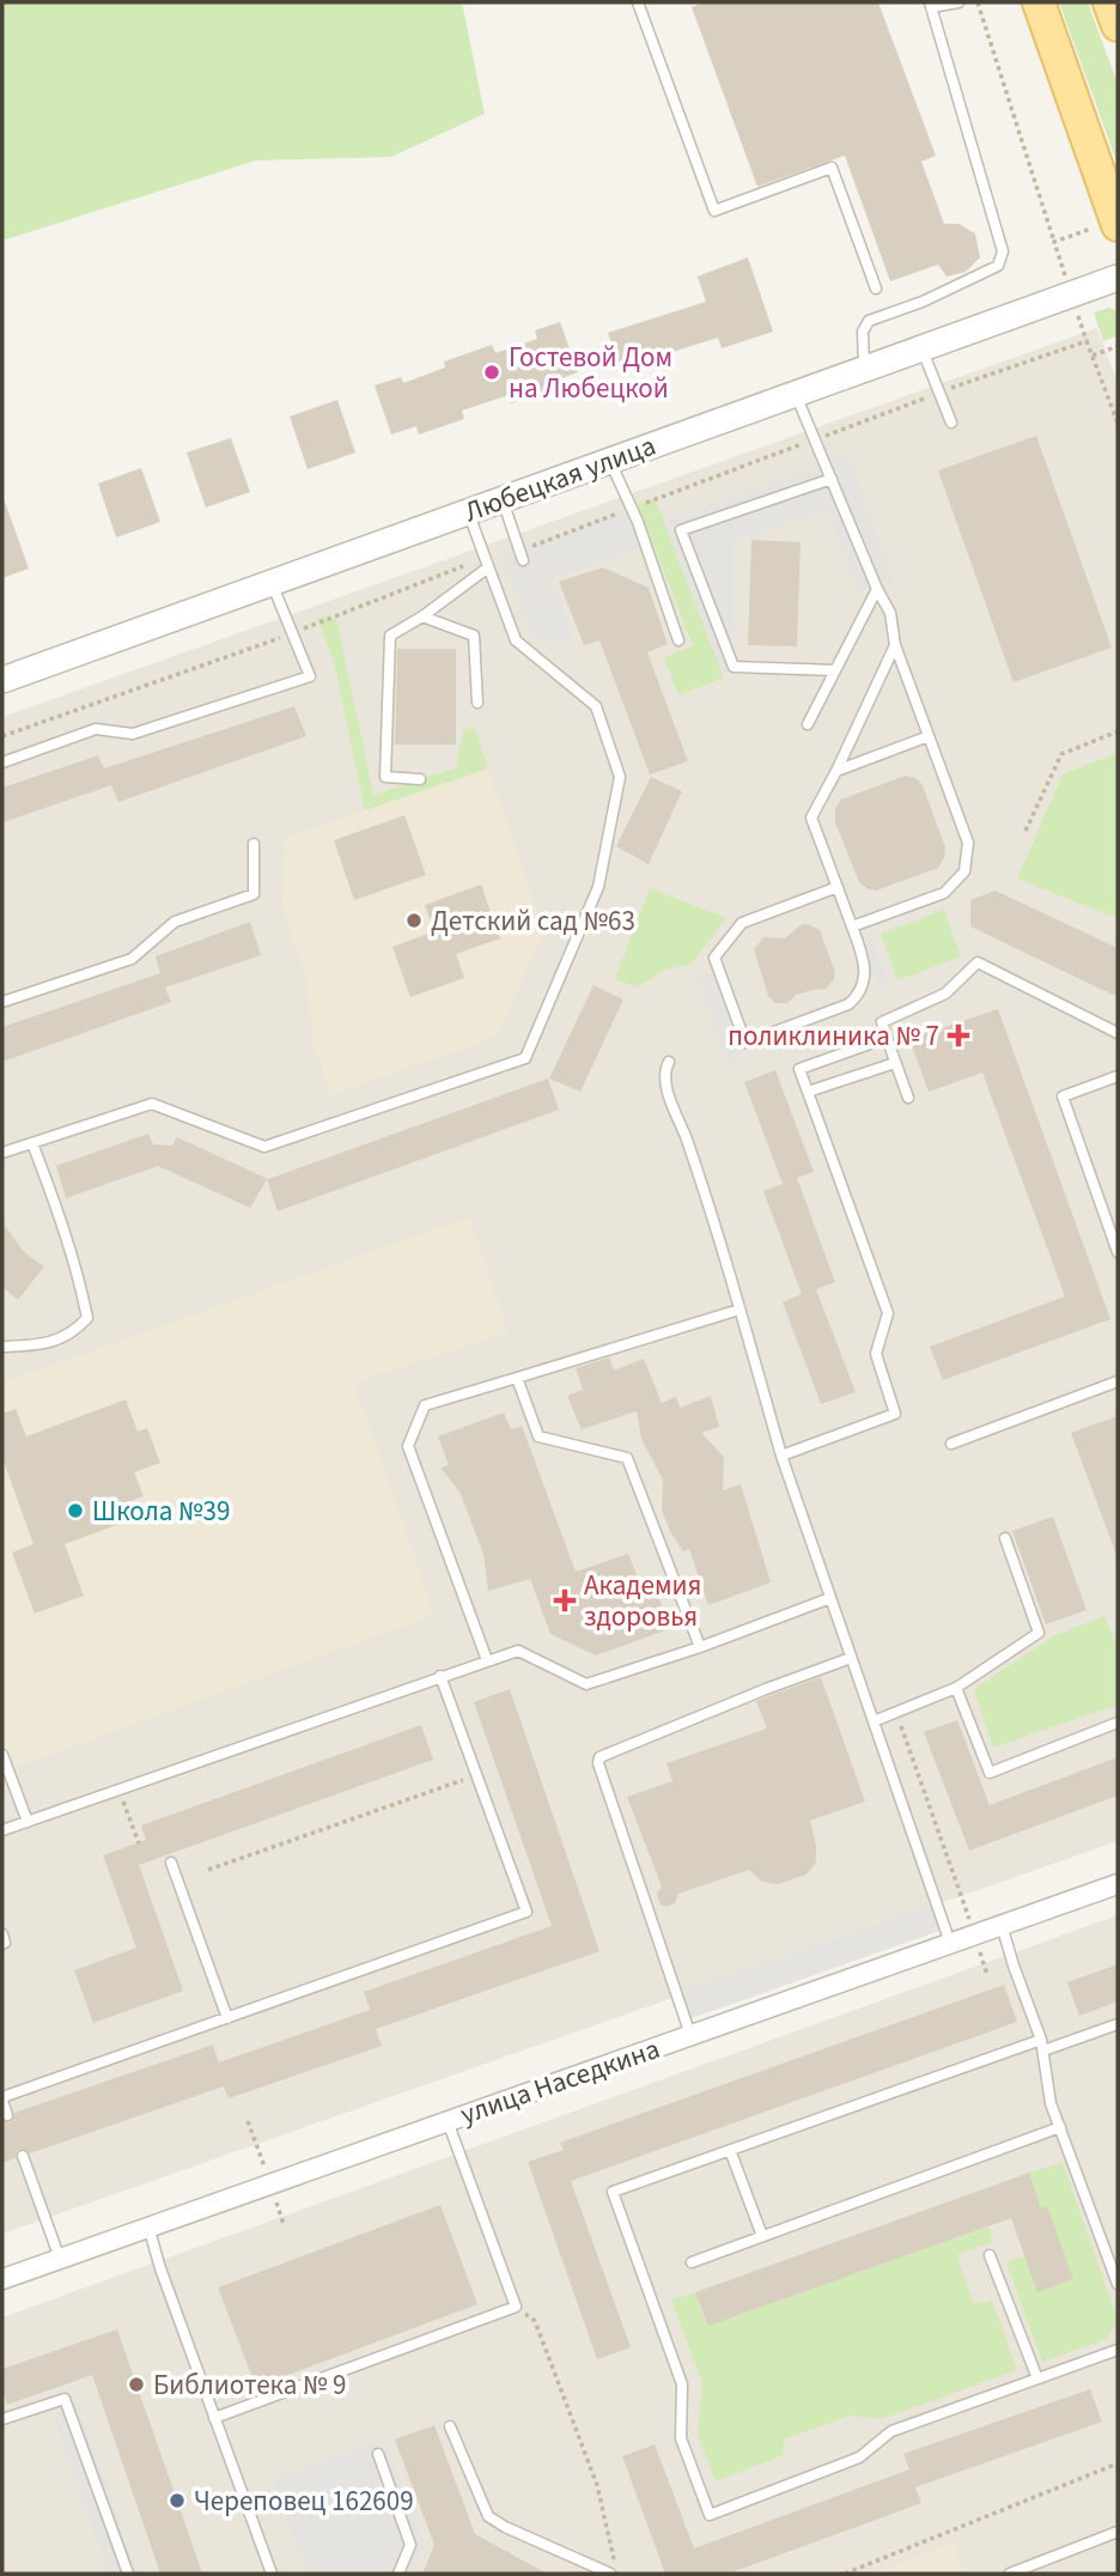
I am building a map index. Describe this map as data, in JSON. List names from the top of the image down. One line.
{"streets":{"street":["Любецкая улица","улица Наседкина"]},"places":{"other":["Гостевой Дом на Любецкой","Детский сад №63","Школа №39","Библиотека № 9","Череповец 162609"],"health":["поликлиника № 7","Академия здоровья"]}}
